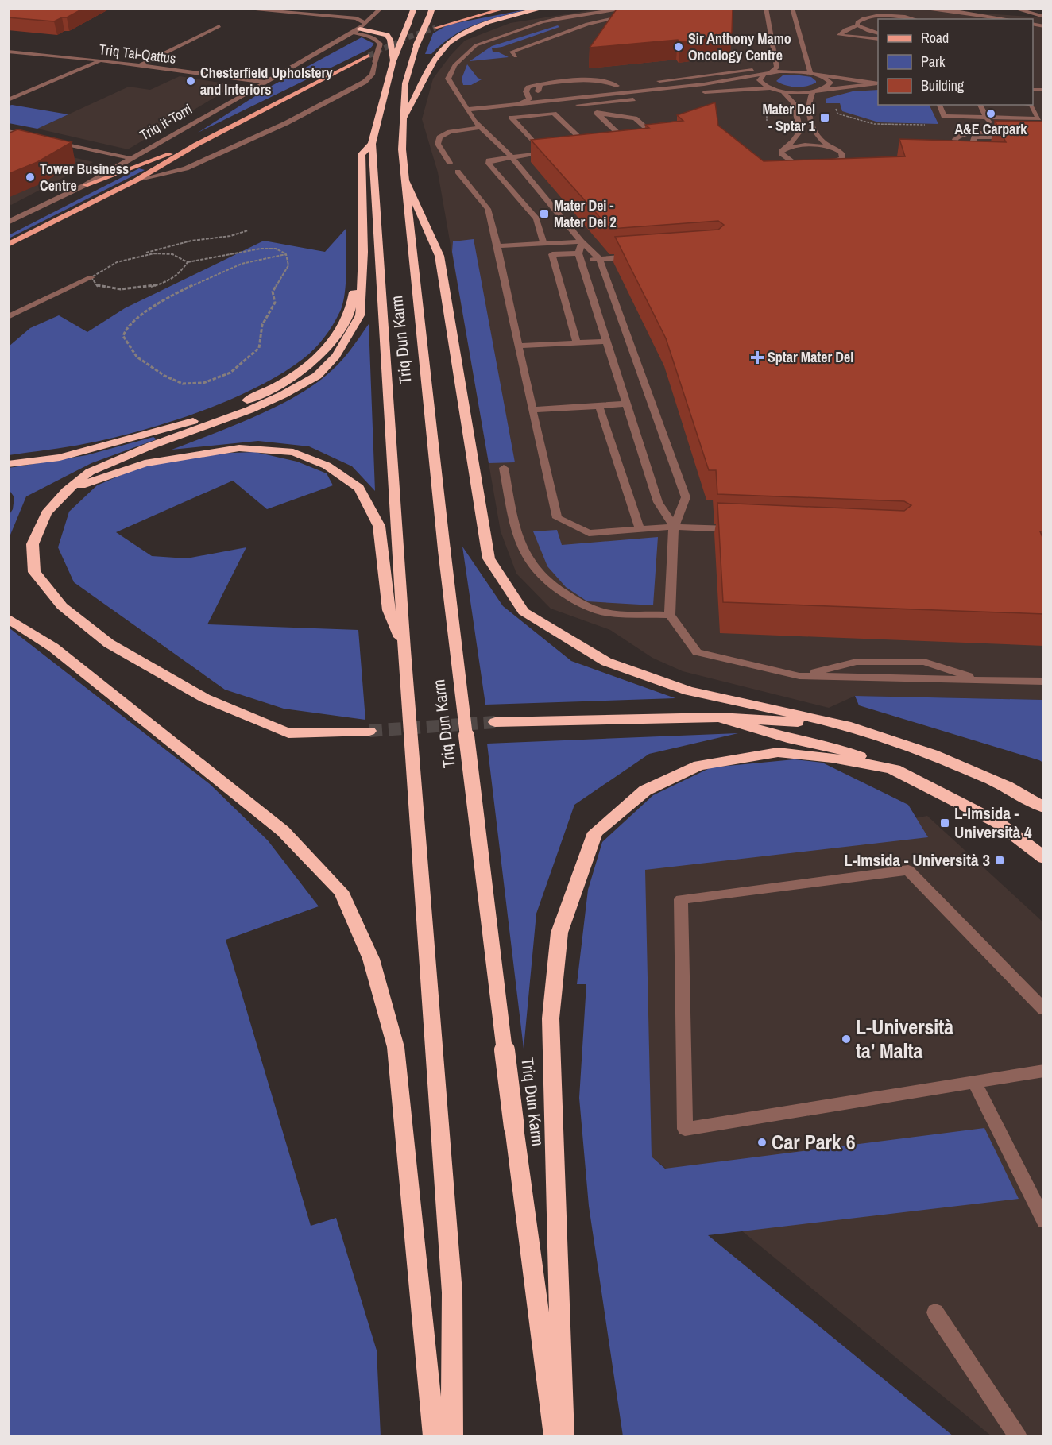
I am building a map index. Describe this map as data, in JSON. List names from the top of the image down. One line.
{"streets":{"highway":["Triq Dun Karm"],"street":["Triq Tal-Qattus","Triq it-Torri"]},"crossings":[["Triq Tal-Qattus","Triq it-Torri"]],"places":{"other":["Sir Anthony Mamo Oncology Centre","Chesterfield Upholstery and Interiors","A&E Carpark","Tower Business Centre","L-Università ta' Malta","Car Park 6"],"transit":["Mater Dei - Sptar 1","Mater Dei - Mater Dei 2","L-Imsida - Università 4","L-Imsida - Università 3"],"health":["Sptar Mater Dei"]},"legend":["Road","Park","Building"]}
